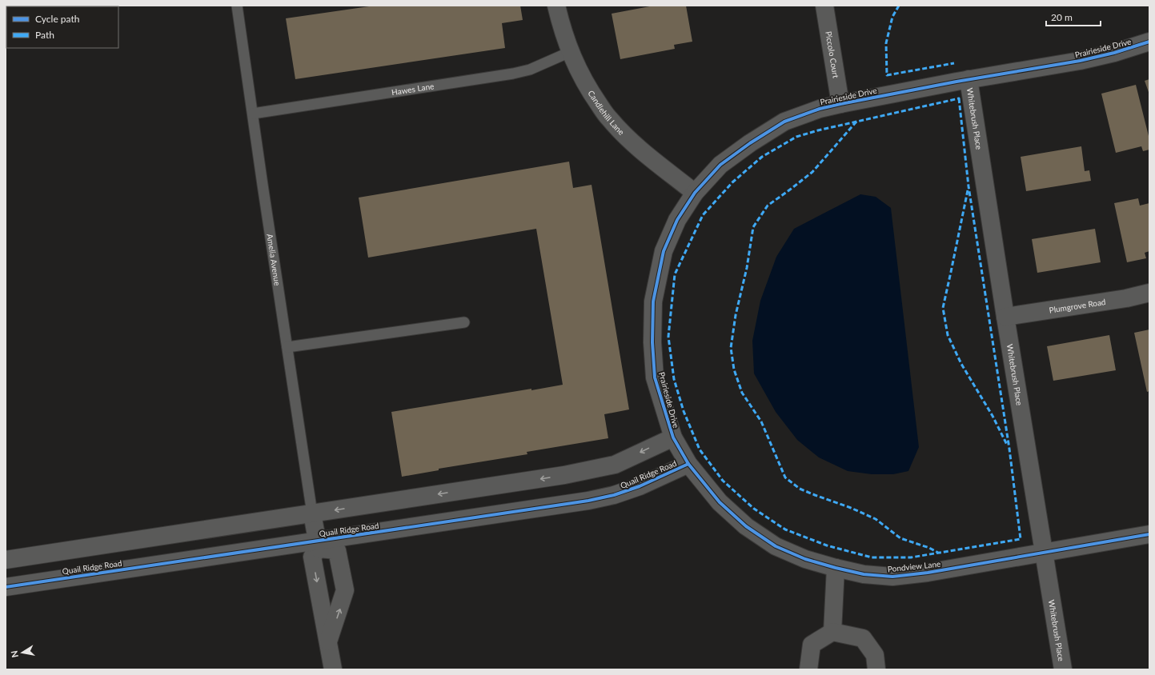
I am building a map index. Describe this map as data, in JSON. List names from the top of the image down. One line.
{"streets":{"street":["Prairieside Drive","Piccolo Court","Candlehill Lane","Whitebrush Place","Plumgrove Road","Quail Ridge Road","Pondview Lane"],"lane":["Hawes Lane","Amelia Avenue"]},"crossings":[["Prairieside Drive","Piccolo Court"],["Prairieside Drive","Candlehill Lane"],["Prairieside Drive","Whitebrush Place"],["Prairieside Drive","Pondview Lane"],["Hawes Lane","Candlehill Lane"],["Hawes Lane","Amelia Avenue"],["Whitebrush Place","Plumgrove Road"],["Whitebrush Place","Pondview Lane"],["Quail Ridge Road","Pondview Lane"]],"legend":["Cycle path","Path"],"scale_bar":"20 m","north":"left"}
